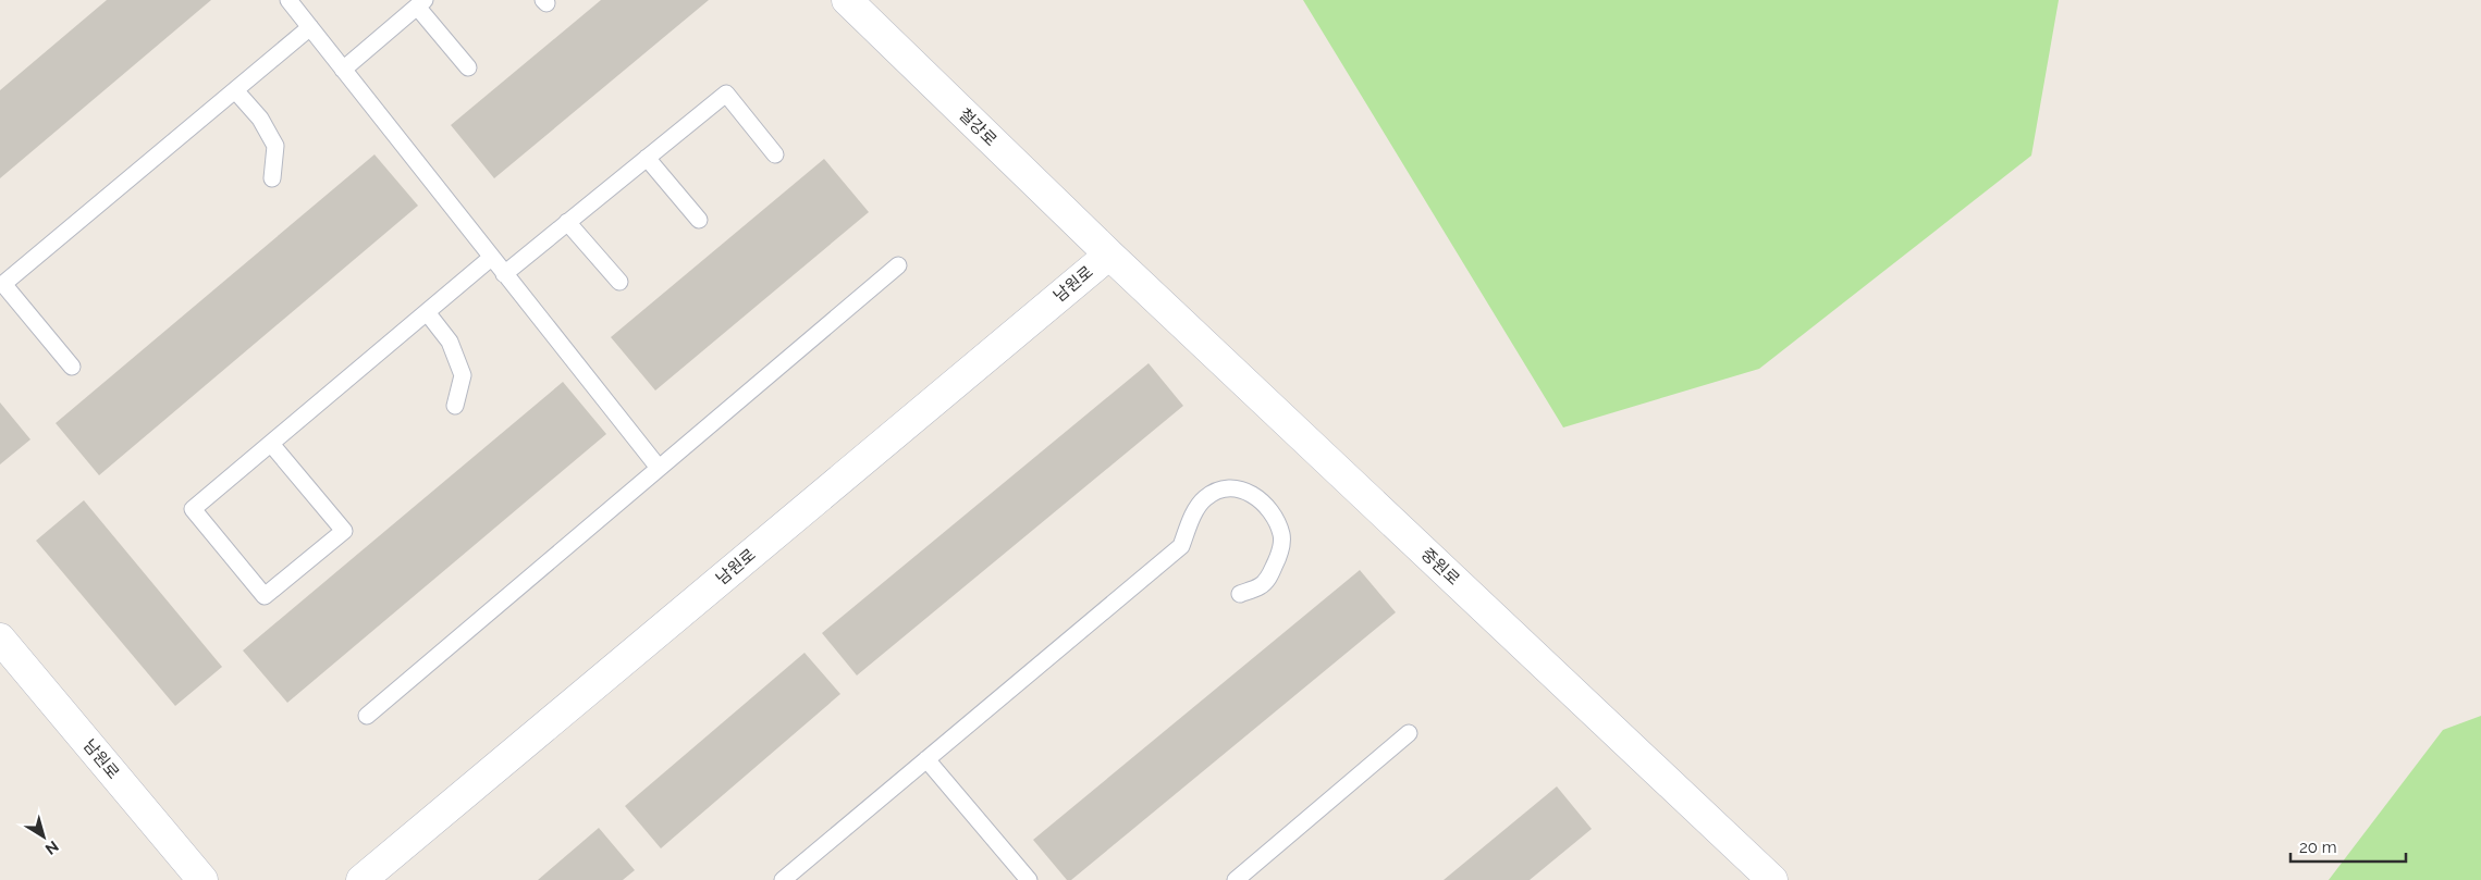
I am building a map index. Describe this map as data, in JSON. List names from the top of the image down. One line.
{"streets":{"street":["철강로","남원로","중원로"]},"crossings":[["철강로","남원로"],["철강로","중원로"],["남원로","중원로"]],"scale_bar":"20 m","north":"bottom right"}
